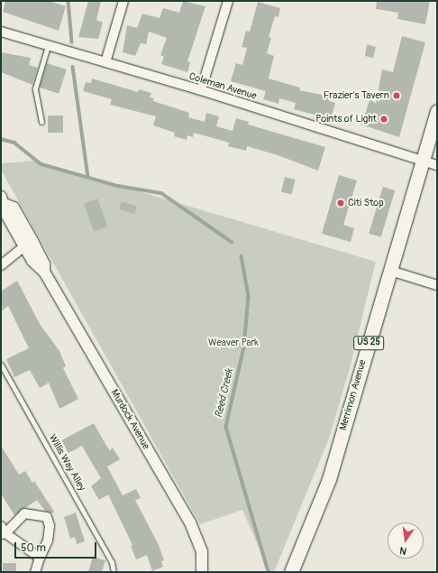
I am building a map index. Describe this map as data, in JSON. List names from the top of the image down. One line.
{"streets":{"main road":["US 25","Merrimon Avenue"],"street":["Coleman Avenue","Murdock Avenue"],"lane":["Willis Way Alley"]},"crossings":[["Coleman Avenue","Merrimon Avenue"]],"water":["Reed Creek"],"parks":["Weaver Park"],"places":["Frazier's Tavern","Points of Light","Citi Stop"],"scale_bar":"50 m","north":"bottom"}
